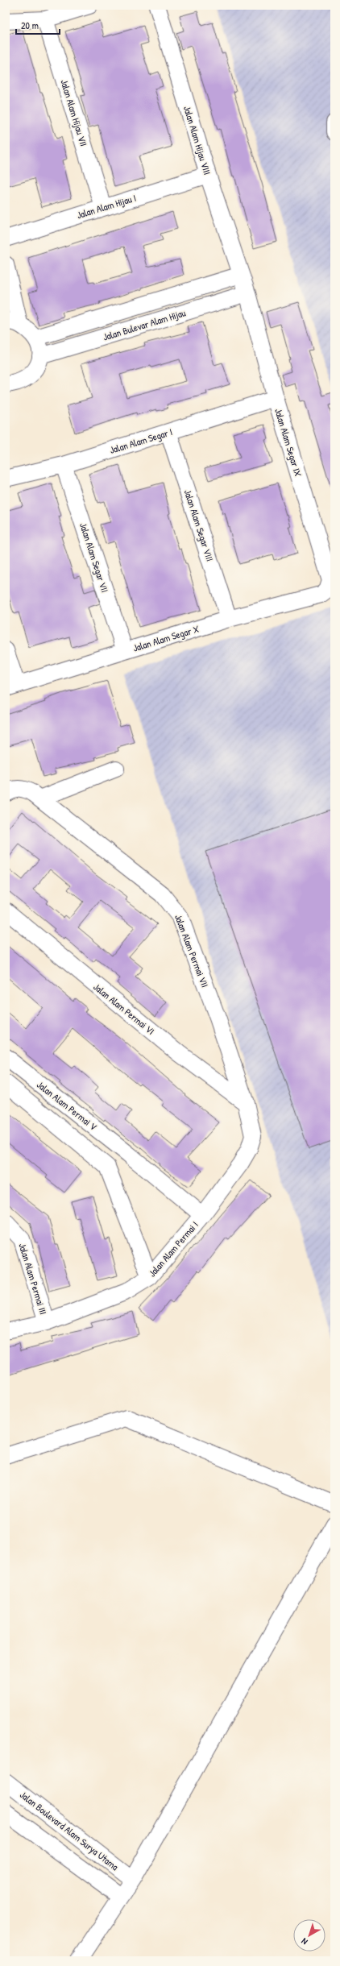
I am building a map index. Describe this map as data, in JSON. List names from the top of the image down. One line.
{"streets":{"street":["Jalan Alam Hijau VII","Jalan Alam Hijau VIII","Jalan Alam Hijau I","Jalan Bulevar Alam Hijau","Jalan Alam Segar I","Jalan Alam Segar IX","Jalan Alam Segar VIII","Jalan Alam Segar VII","Jalan Alam Segar X","Jalan Alam Permai VII","Jalan Alam Permai VI","Jalan Alam Permai V","Jalan Alam Permai I","Jalan Alam Permai III","Jalan Boulevard Alam Surya Utama"]},"crossings":[["Jalan Alam Hijau VII","Jalan Alam Hijau I"],["Jalan Alam Hijau VIII","Jalan Alam Hijau I"],["Jalan Alam Hijau VIII","Jalan Bulevar Alam Hijau"],["Jalan Alam Hijau VIII","Jalan Alam Segar IX"],["Jalan Bulevar Alam Hijau","Jalan Alam Segar IX"],["Jalan Alam Segar I","Jalan Alam Segar IX"],["Jalan Alam Segar I","Jalan Alam Segar VIII"],["Jalan Alam Segar I","Jalan Alam Segar VII"],["Jalan Alam Segar IX","Jalan Alam Segar X"],["Jalan Alam Segar VIII","Jalan Alam Segar X"],["Jalan Alam Segar VII","Jalan Alam Segar X"],["Jalan Alam Permai VII","Jalan Alam Permai VI"],["Jalan Alam Permai VII","Jalan Alam Permai I"],["Jalan Alam Permai VI","Jalan Alam Permai I"],["Jalan Alam Permai V","Jalan Alam Permai I"],["Jalan Alam Permai I","Jalan Alam Permai III"]],"scale_bar":"20 m","north":"bottom left"}
